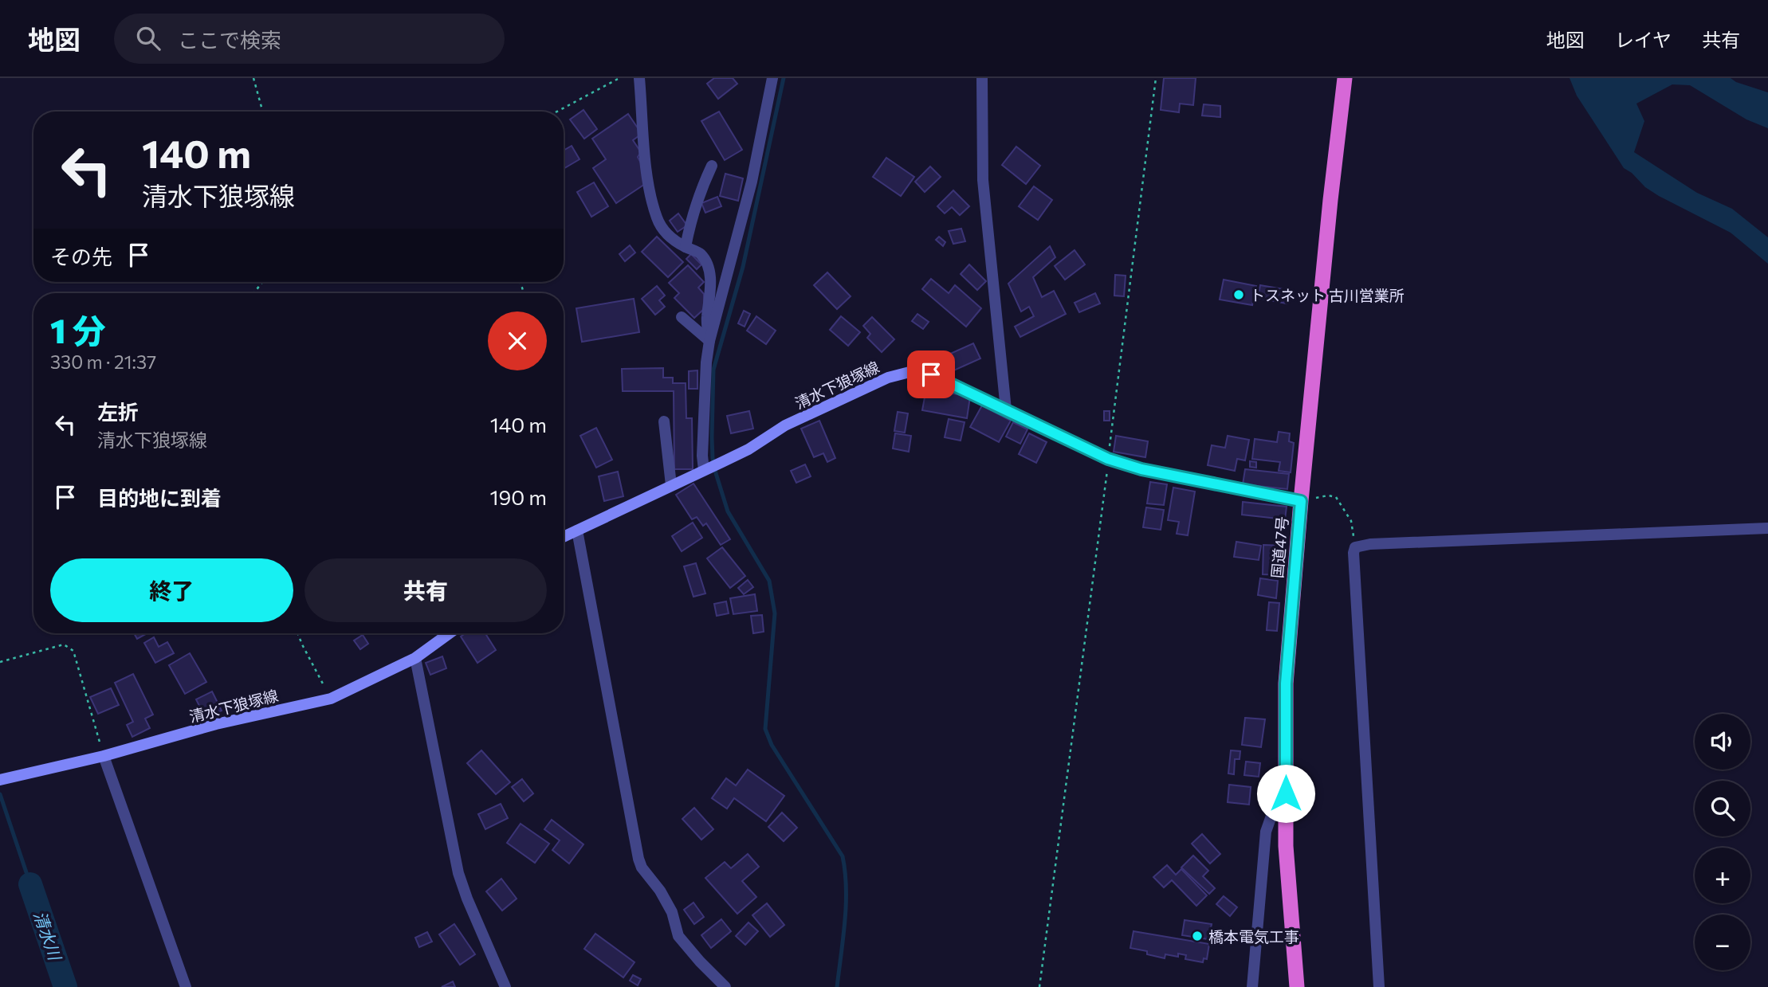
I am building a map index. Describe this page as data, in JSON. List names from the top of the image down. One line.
{"streets":{"highway":["国道47号"],"main road":["清水下狼塚線"]},"crossings":[["清水下狼塚線","国道47号"]],"water":["清水川"],"places":["トスネット 古川営業所","橋本電気工事"],"page":{"header":"地図","search":"ここで検索","nav":["地図","レイヤ","共有"],"turn":["140 m","清水下狼塚線"],"then":"その先","heading":["1 分","330 m · 21:37"],"list":[{"name":"左折","note":"清水下狼塚線","value":"140 m"},{"name":"目的地に到着","value":"190 m"}],"buttons":["終了","共有"],"map_buttons":["+","−"]}}
